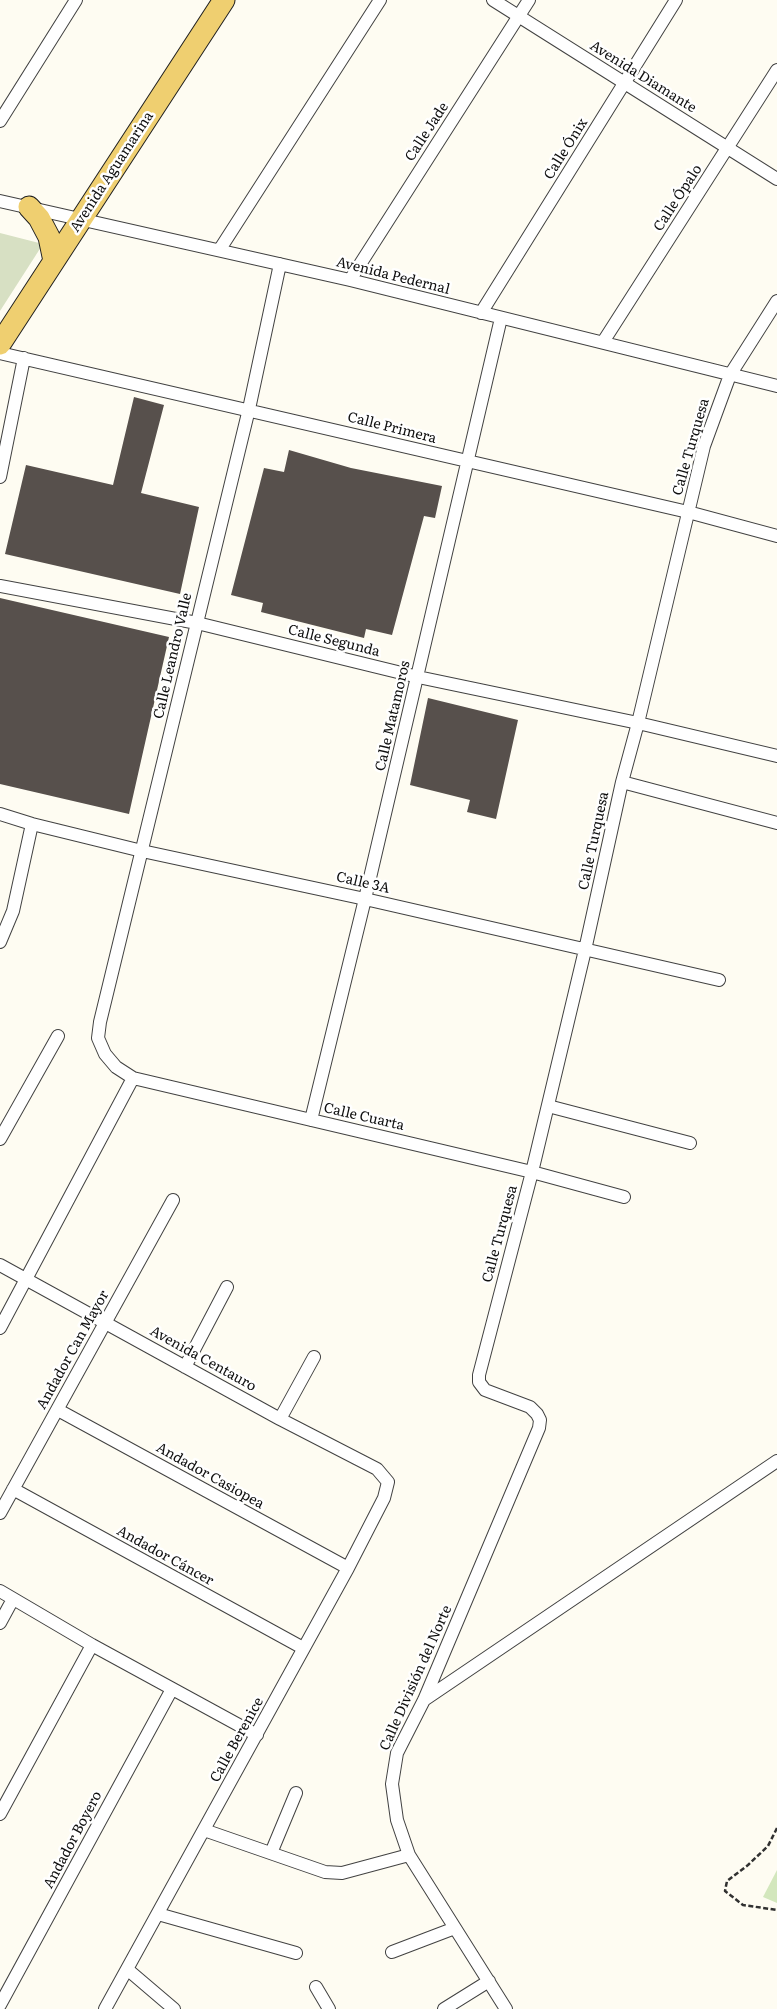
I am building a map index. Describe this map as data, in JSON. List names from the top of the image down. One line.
{"streets":{"main road":["Avenida Aguamarina"],"street":["Avenida Diamante","Calle Jade","Calle Ónix","Calle Ópalo","Avenida Pedernal","Calle Primera","Calle Turquesa","Calle Segunda","Calle Leandro Valle","Calle Matamoros","Calle 3A","Calle Cuarta","Andador Can Mayor","Avenida Centauro","Andador Casiopea","Andador Cáncer","Calle División del Norte","Calle Berenice","Andador Boyero"]},"crossings":[["Avenida Diamante","Calle Jade"],["Avenida Diamante","Calle Ónix"],["Avenida Diamante","Calle Ópalo"],["Calle Jade","Avenida Pedernal"],["Calle Ónix","Avenida Pedernal"],["Avenida Aguamarina","Avenida Pedernal"],["Calle Ópalo","Avenida Pedernal"],["Avenida Pedernal","Calle Turquesa"],["Avenida Pedernal","Calle Leandro Valle"],["Avenida Pedernal","Calle Matamoros"],["Calle Primera","Calle Turquesa"],["Calle Primera","Calle Leandro Valle"],["Calle Primera","Calle Matamoros"],["Calle Turquesa","Calle Segunda"],["Calle Turquesa","Calle 3A"],["Calle Turquesa","Calle Cuarta"],["Calle Turquesa","Calle División del Norte"],["Calle Segunda","Calle Leandro Valle"],["Calle Segunda","Calle Matamoros"],["Calle Leandro Valle","Calle 3A"],["Calle Leandro Valle","Calle Cuarta"],["Calle Matamoros","Calle 3A"],["Calle Matamoros","Calle Cuarta"],["Andador Can Mayor","Avenida Centauro"],["Andador Can Mayor","Andador Casiopea"],["Andador Can Mayor","Andador Cáncer"],["Avenida Centauro","Calle Berenice"],["Andador Casiopea","Calle Berenice"],["Andador Cáncer","Calle Berenice"]]}
